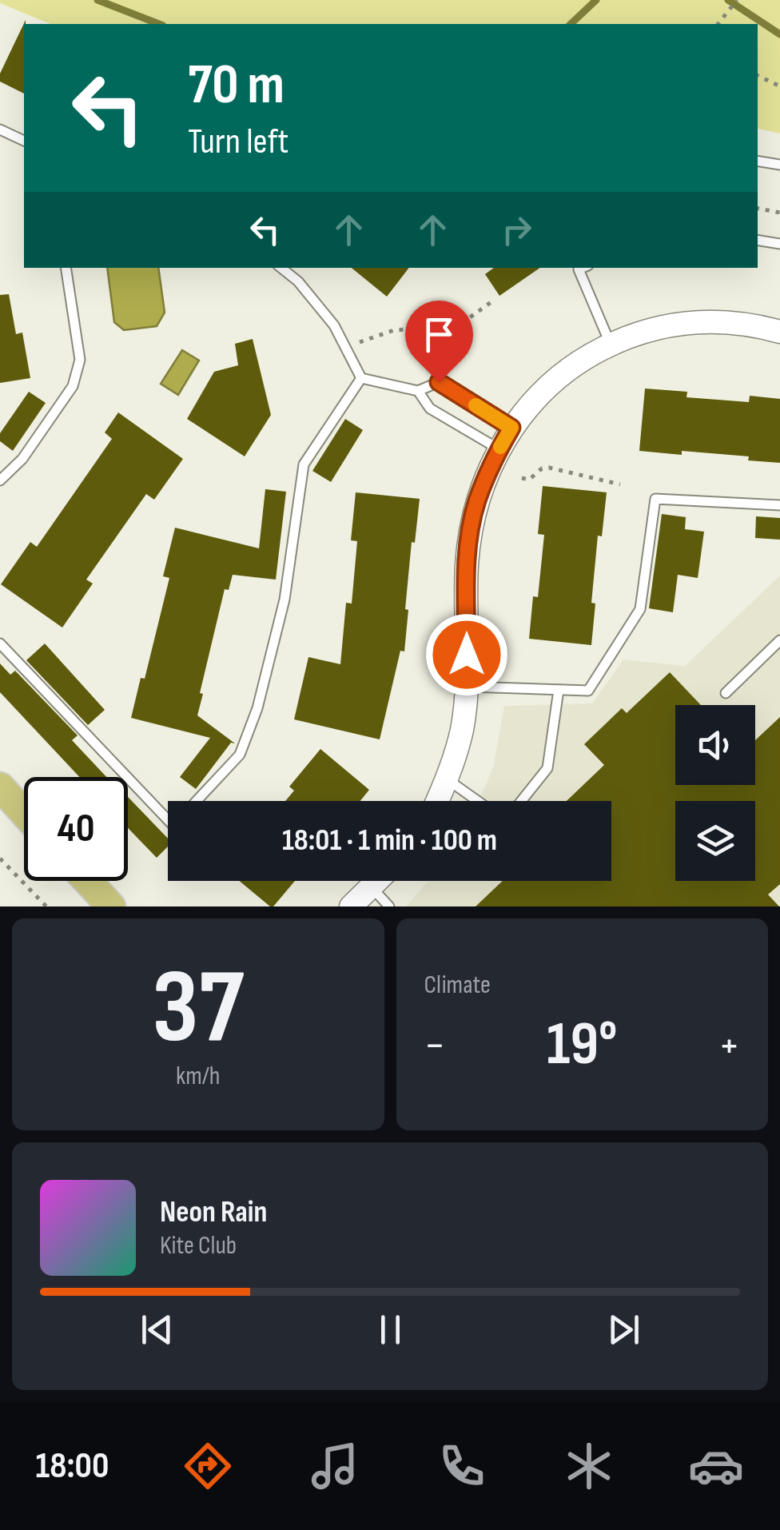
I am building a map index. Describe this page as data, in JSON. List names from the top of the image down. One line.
{"page":{"turn":["70 m","Turn left"],"limit":"40","trip":"18:01 · 1 min · 100 m","tile":[["37","km/h"],"Climate"],"heat":["−","19°","+"],"song":["Neon Rain","Kite Club"],"tabs":"18:00"}}
